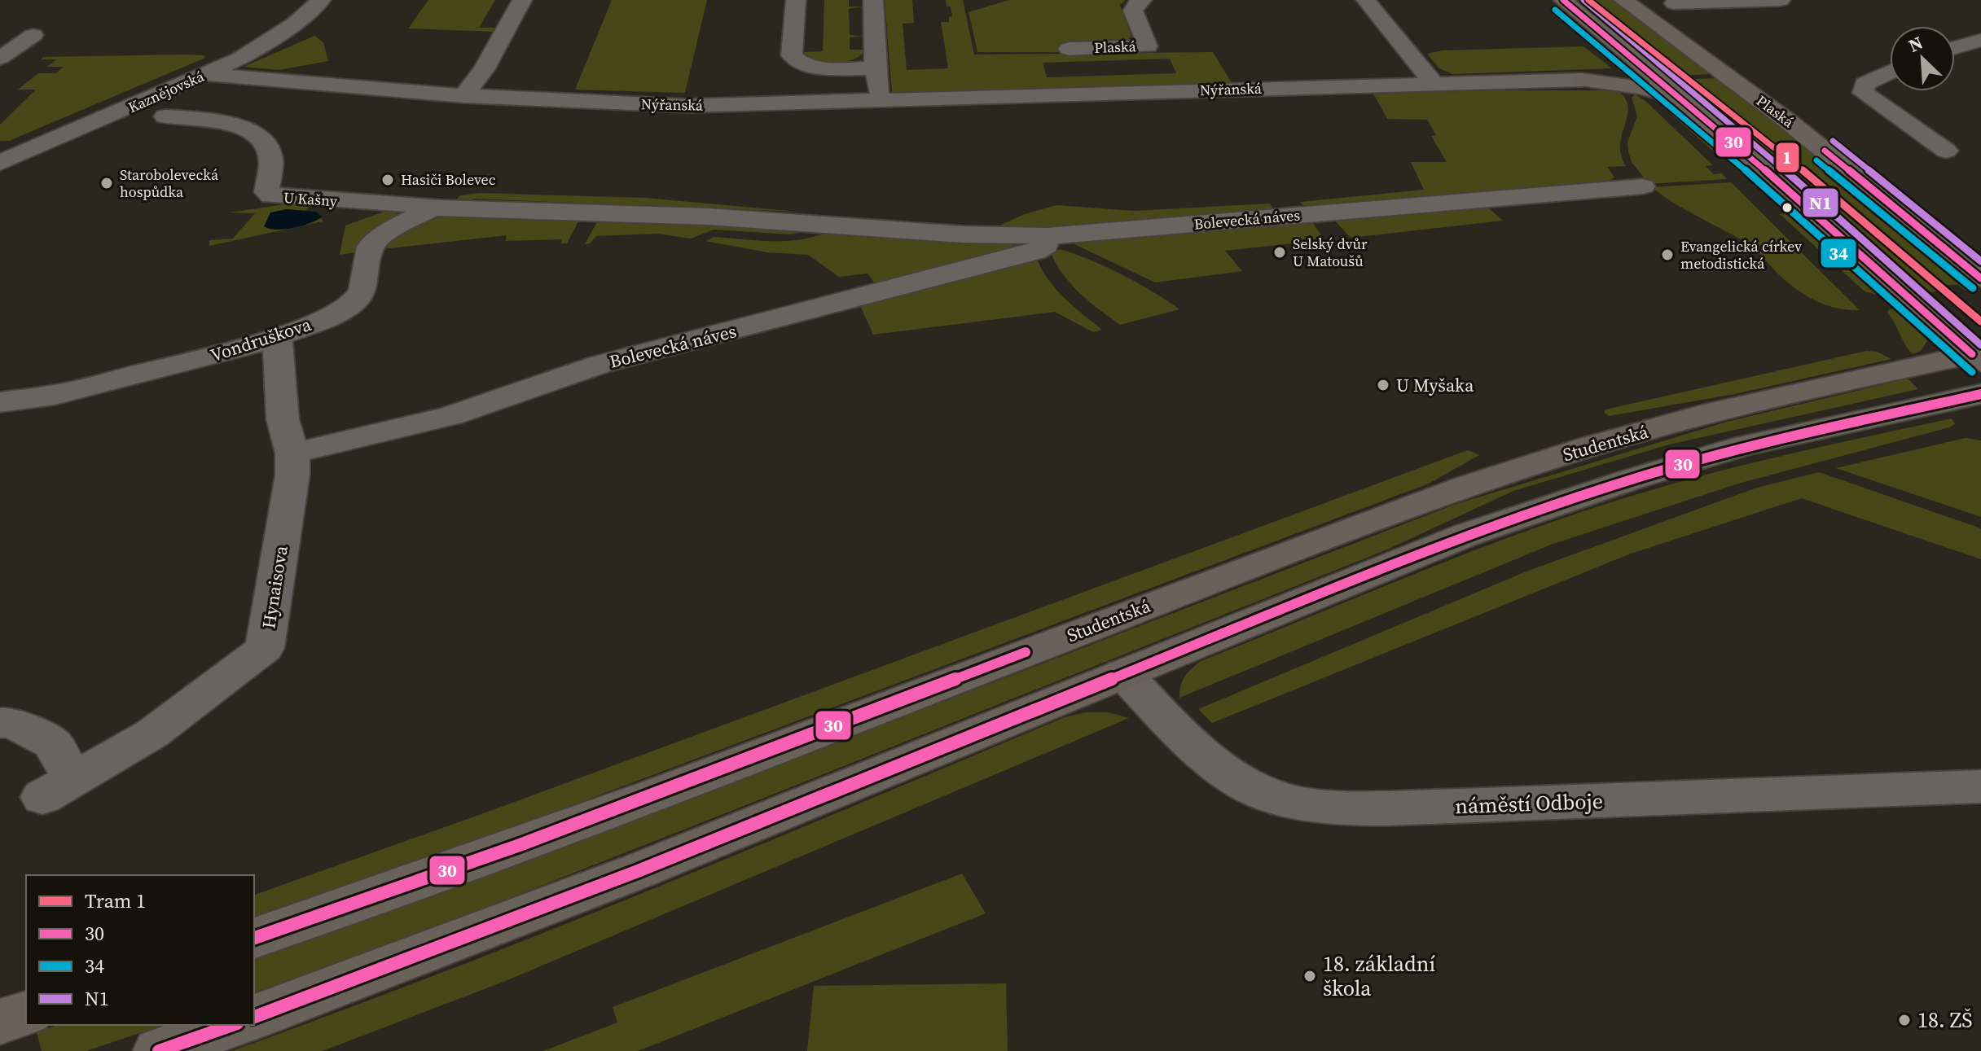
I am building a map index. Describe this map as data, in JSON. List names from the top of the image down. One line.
{"streets":{"main road":["Plaská","Studentská"],"street":["Nýřanská","Kaznějovská","U Kašny","Bolevecká náves","Vondruškova","Hynaisova","náměstí Odboje"]},"crossings":[["Nýřanská","Kaznějovská"],["U Kašny","Bolevecká náves"],["U Kašny","Vondruškova"],["Bolevecká náves","Vondruškova"],["Bolevecká náves","Hynaisova"],["Vondruškova","Hynaisova"]],"places":["Hasiči Bolevec","Starobolevecká hospůdka","Selský dvůr U Matoušů","Evangelická církev metodistická","U Myšaka","18. základní škola","18. ZŠ"],"lines":["tram line 1","transit line 30","transit line N1","transit line 34"],"legend":["Tram 1","30","34","N1"],"north":"top left"}
